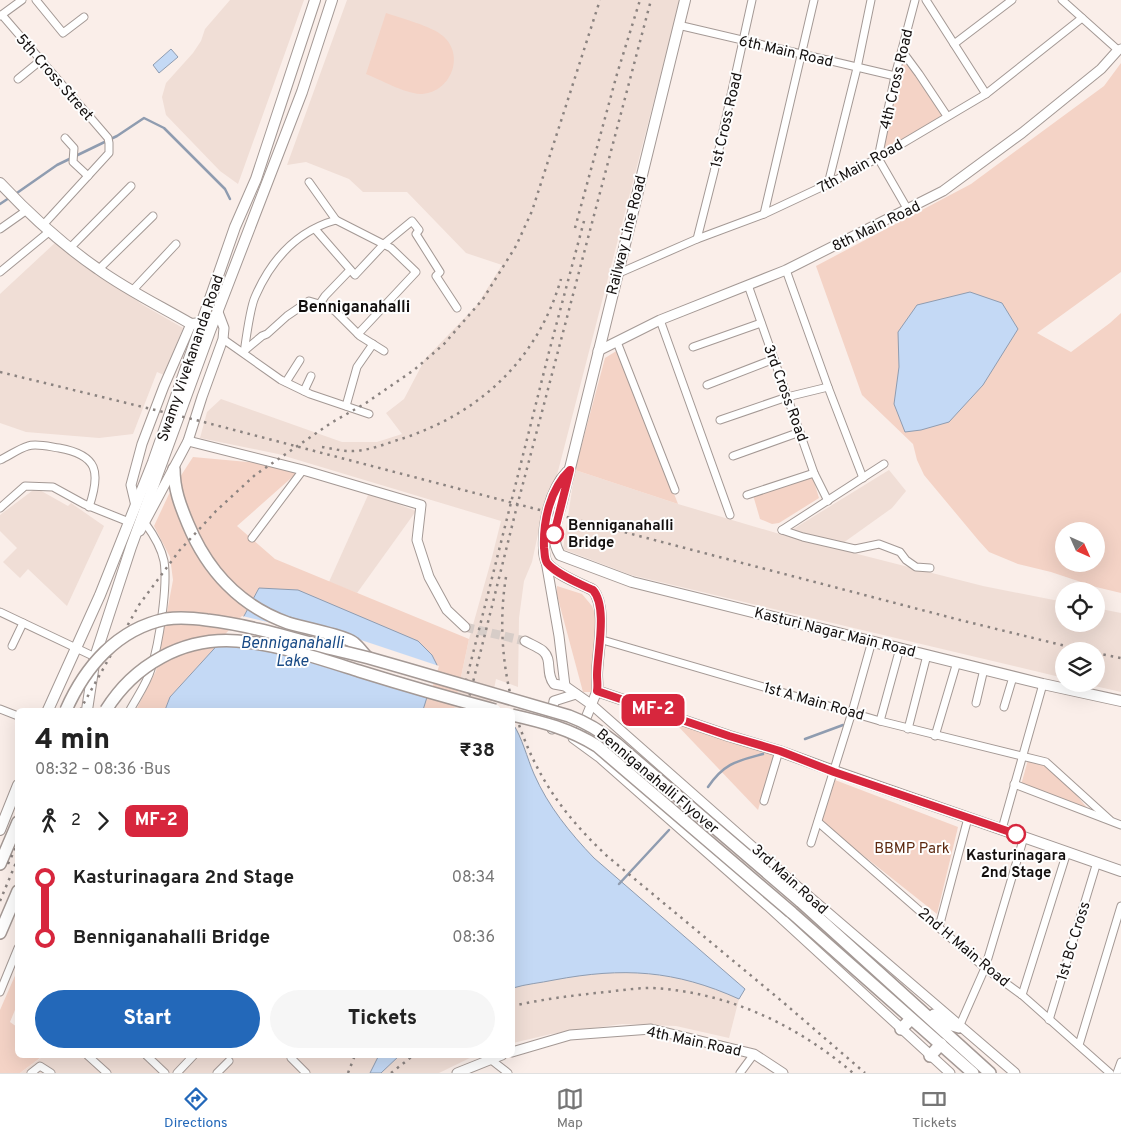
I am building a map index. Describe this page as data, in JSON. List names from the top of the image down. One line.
{"streets":{"highway":["Benniganahalli Flyover"],"main road":["Railway Line Road","Swamy Vivekananda Road","Kasturi Nagar Main Road"],"street":["6th Main Road","5th Cross Street","4th Cross Road","1st Cross Road","7th Main Road","8th Main Road","3rd Cross Road","1st A Main Road","3rd Main Road","1st BC Cross","2nd H Main Road","4th Main Road"]},"crossings":[["6th Main Road","4th Cross Road"],["6th Main Road","1st Cross Road"],["6th Main Road","Railway Line Road"],["4th Cross Road","7th Main Road"],["1st Cross Road","7th Main Road"],["7th Main Road","Railway Line Road"],["8th Main Road","Railway Line Road"],["8th Main Road","3rd Cross Road"],["Railway Line Road","Kasturi Nagar Main Road"],["Railway Line Road","3rd Main Road"],["1st BC Cross","2nd H Main Road"]],"districts":["Benniganahalli"],"water":["Benniganahalli Lake"],"parks":["BBMP Park"],"places":["Benniganahalli Bridge","Kasturinagara 2nd Stage"],"lines":["bus line MF-2"],"north":"bottom right","page":{"on_map":"MF-2","heading":["4 min","08:32 – 08:36 · Bus","₹38"],"legs":["2","MF-2"],"list":[{"name":"Kasturinagara 2nd Stage","value":"08:34"},{"name":"Benniganahalli Bridge","value":"08:36"}],"buttons":["Start","Tickets"],"tabs":["Directions","Map","Tickets"]}}
